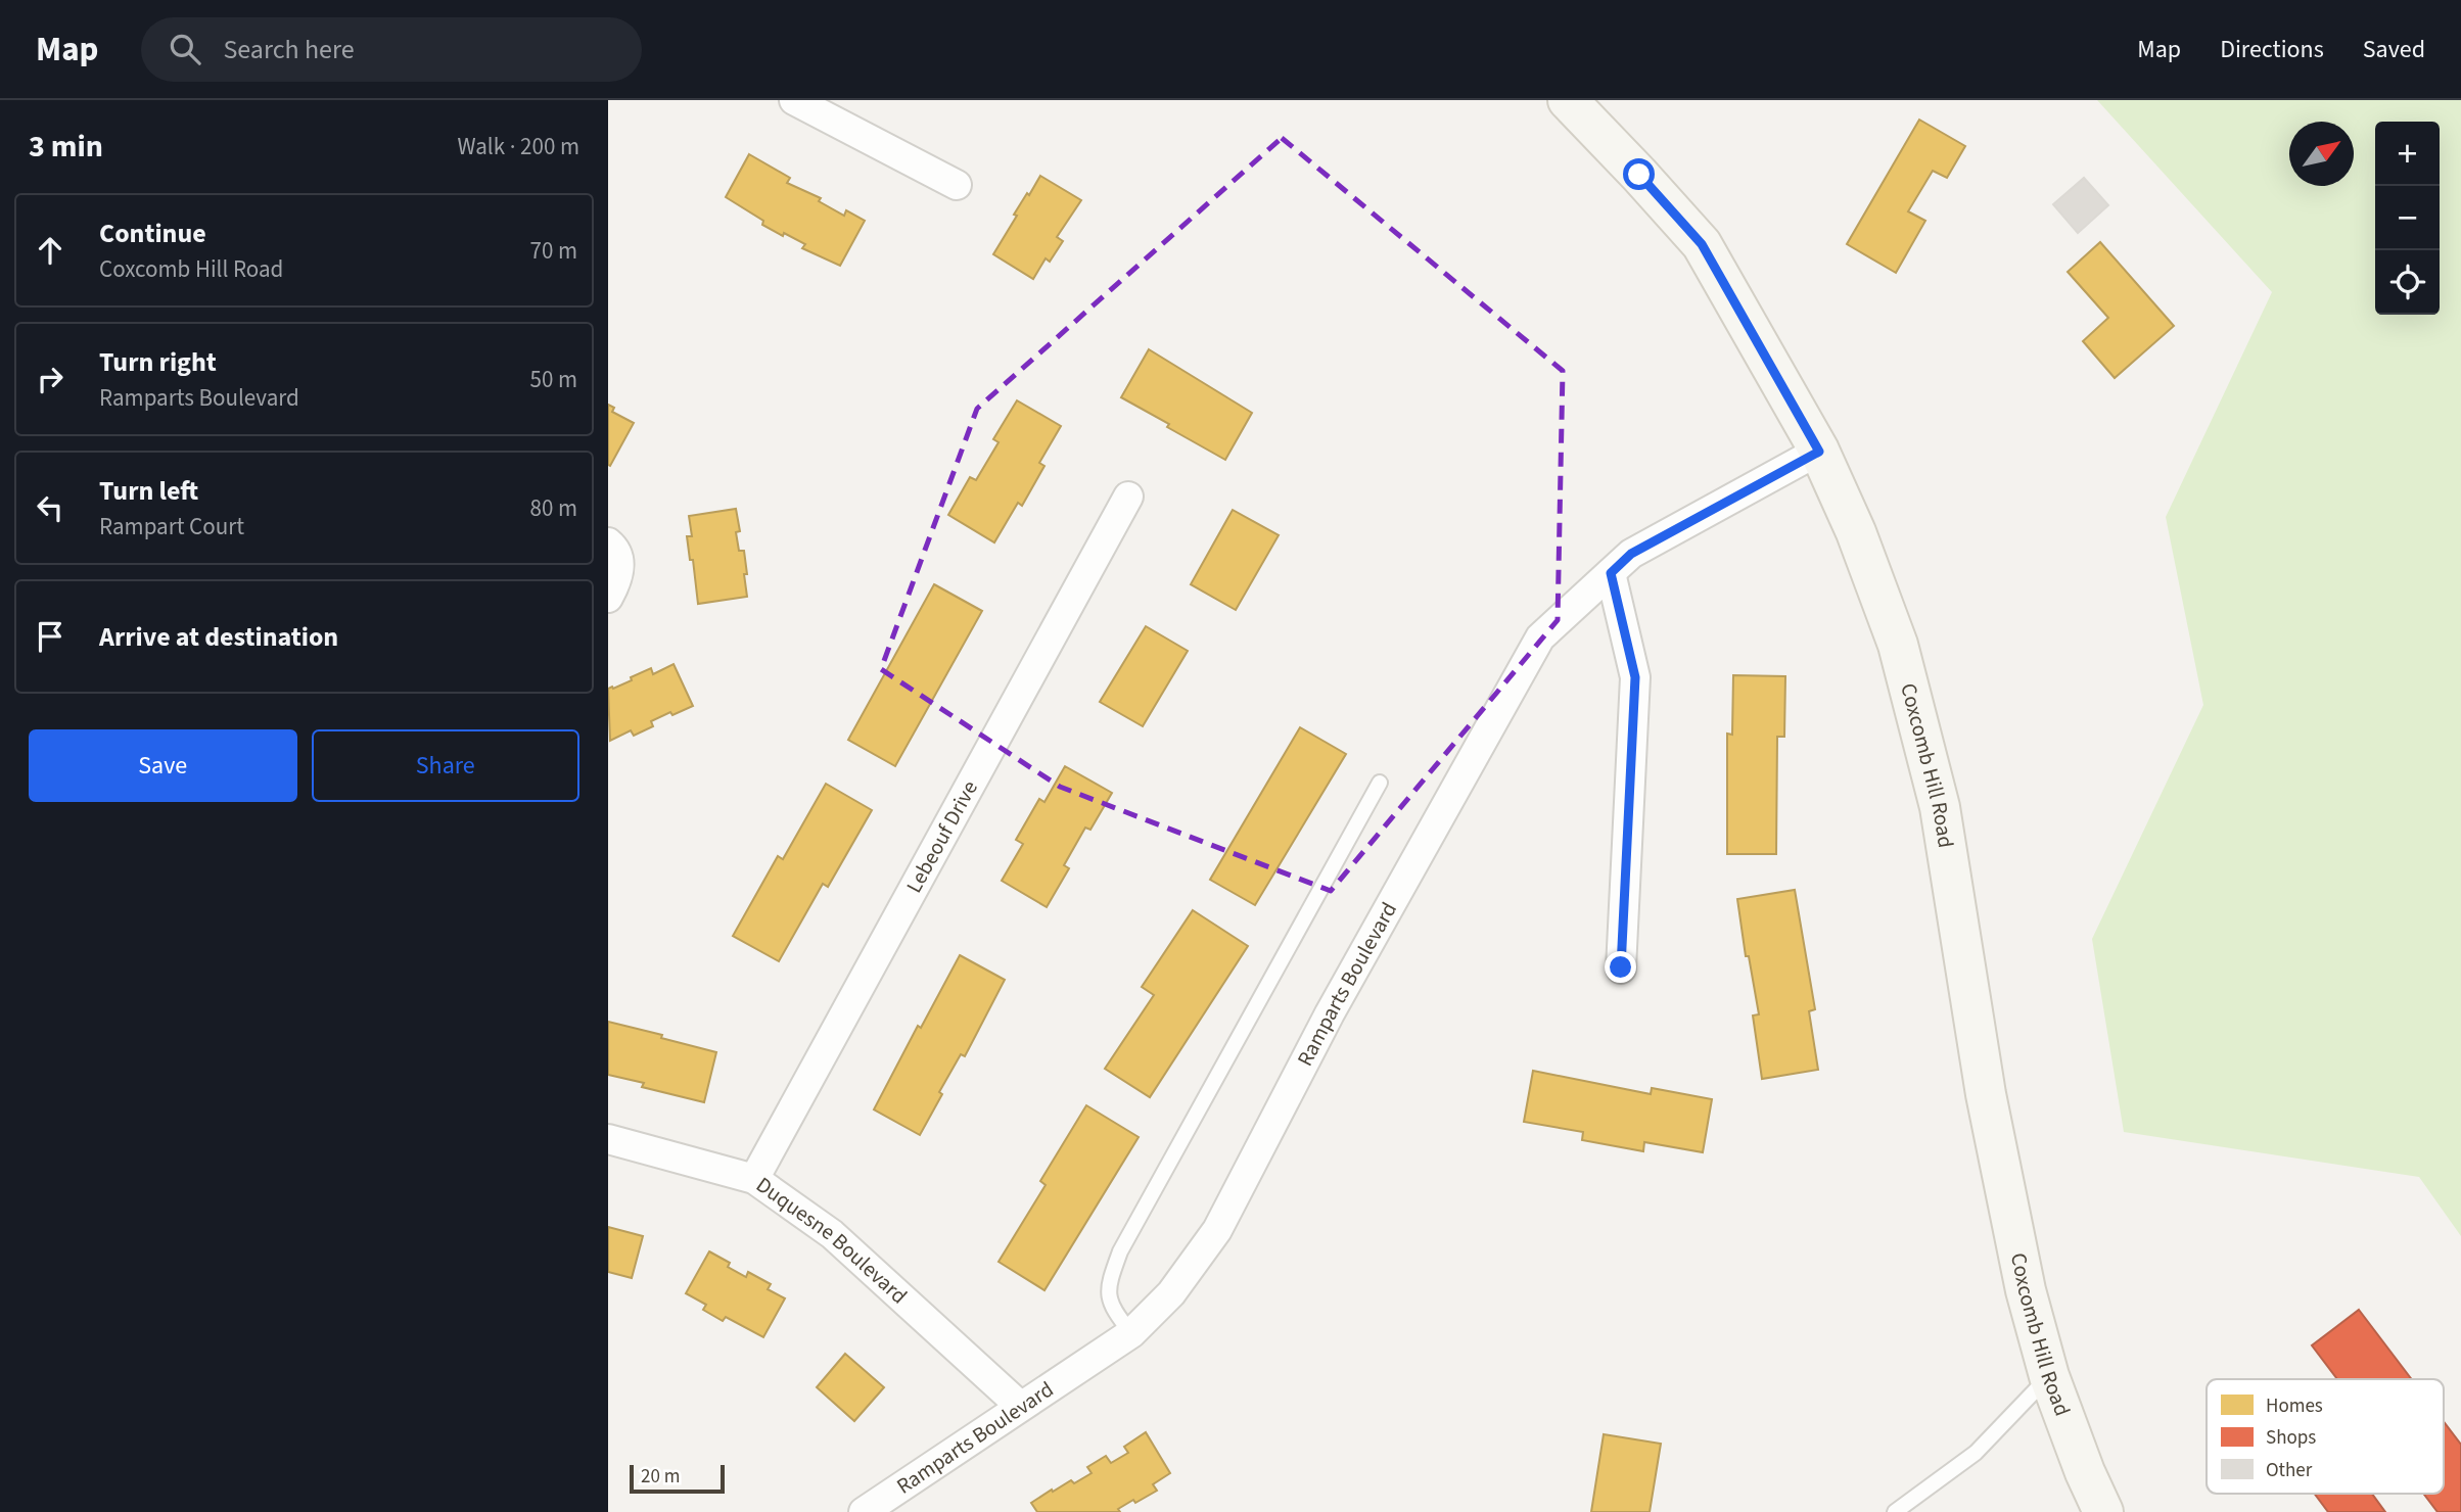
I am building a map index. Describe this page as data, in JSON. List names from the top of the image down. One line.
{"streets":{"main road":["Coxcomb Hill Road"],"street":["Lebeouf Drive","Ramparts Boulevard","Duquesne Boulevard"]},"crossings":[["Coxcomb Hill Road","Ramparts Boulevard"],["Lebeouf Drive","Duquesne Boulevard"],["Ramparts Boulevard","Duquesne Boulevard"]],"legend":["Homes","Shops","Other"],"scale_bar":"20 m","north":"top right","page":{"header":"Map","search":"Search here","nav":["Map","Directions","Saved"],"heading":["3 min","Walk · 200 m"],"map_buttons":["+","−"],"list":[["Continue","Coxcomb Hill Road","70 m"],["Turn right","Ramparts Boulevard","50 m"],["Turn left","Rampart Court","80 m"],"Arrive at destination"],"buttons":["Save","Share"],"scale":"20 m"}}
